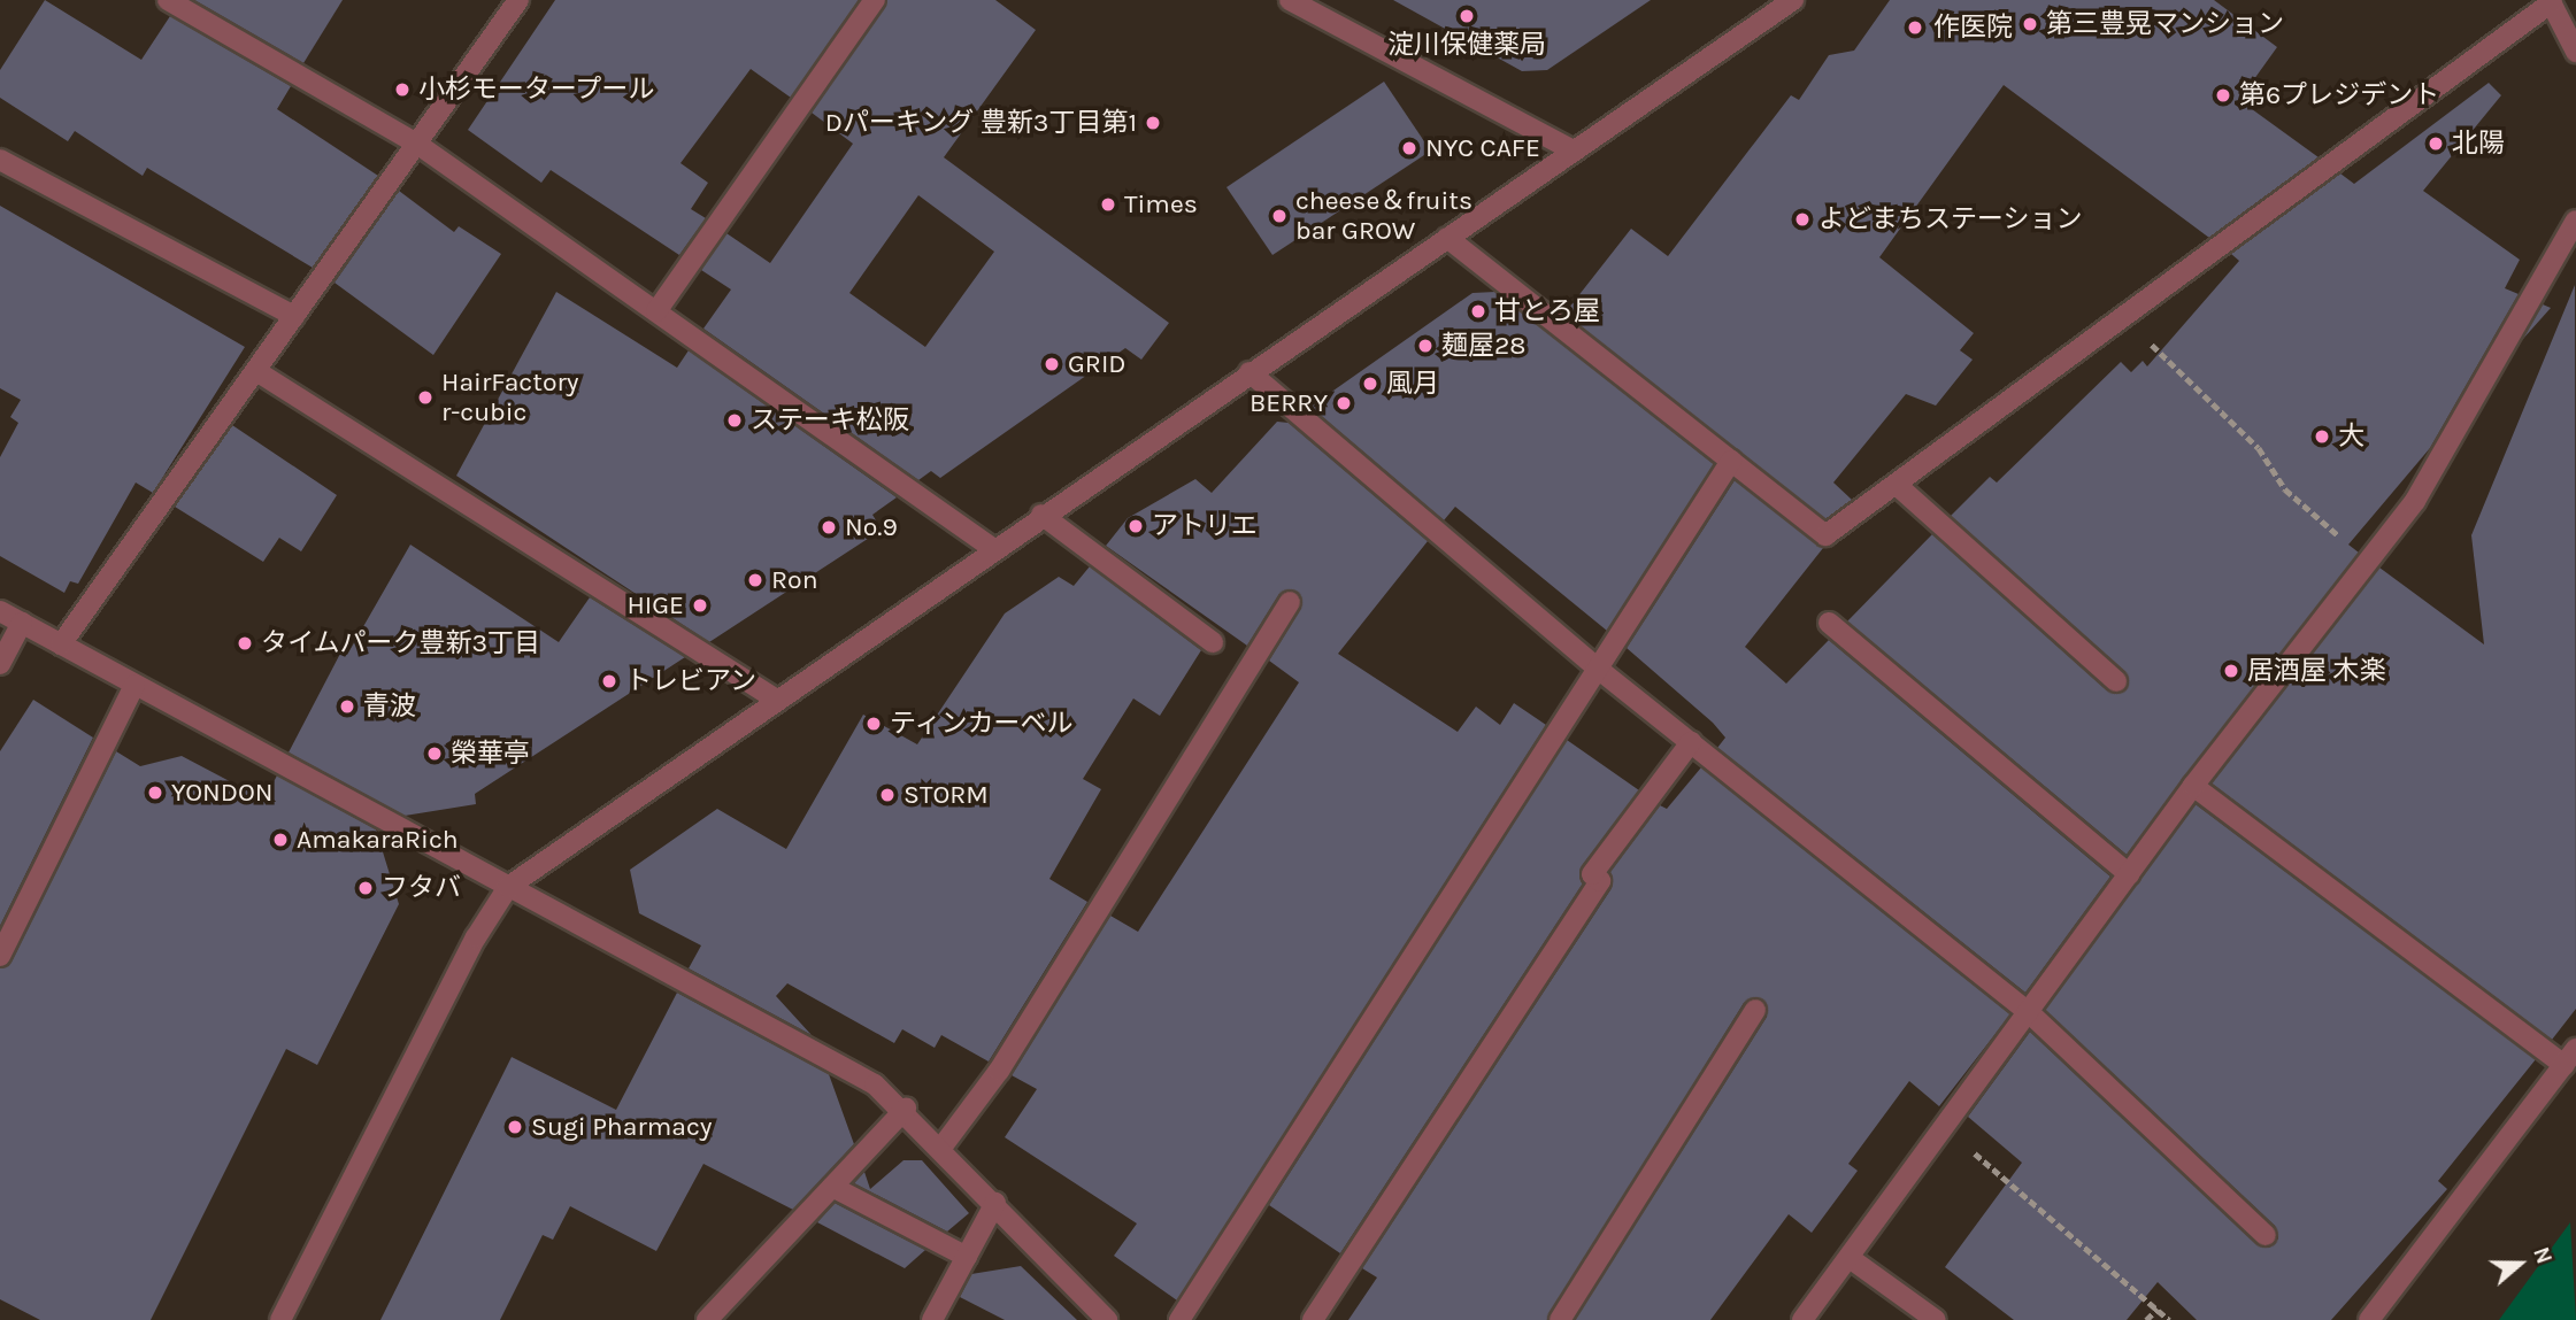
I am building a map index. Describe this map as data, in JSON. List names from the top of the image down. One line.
{"places":["淀川保健薬局","第三豊晃マンション","作医院","小杉モータープール","第6プレジデント","Dパーキング 豊新3丁目第1","北陽","NYC CAFE","Times","cheese＆fruits bar GROW","よどまちステーション","甘とろ屋","麺屋28","GRID","風月","HairFactory r-cubic","BERRY","ステーキ松阪","大","アトリエ","No.9","Ron","HIGE","タイムパーク豊新3丁目","居酒屋 木楽","トレビアン","青波","ティンカーベル","榮華亭","YONDON","STORM","AmakaraRich","フタバ","Sugi Pharmacy"],"north":"right"}
